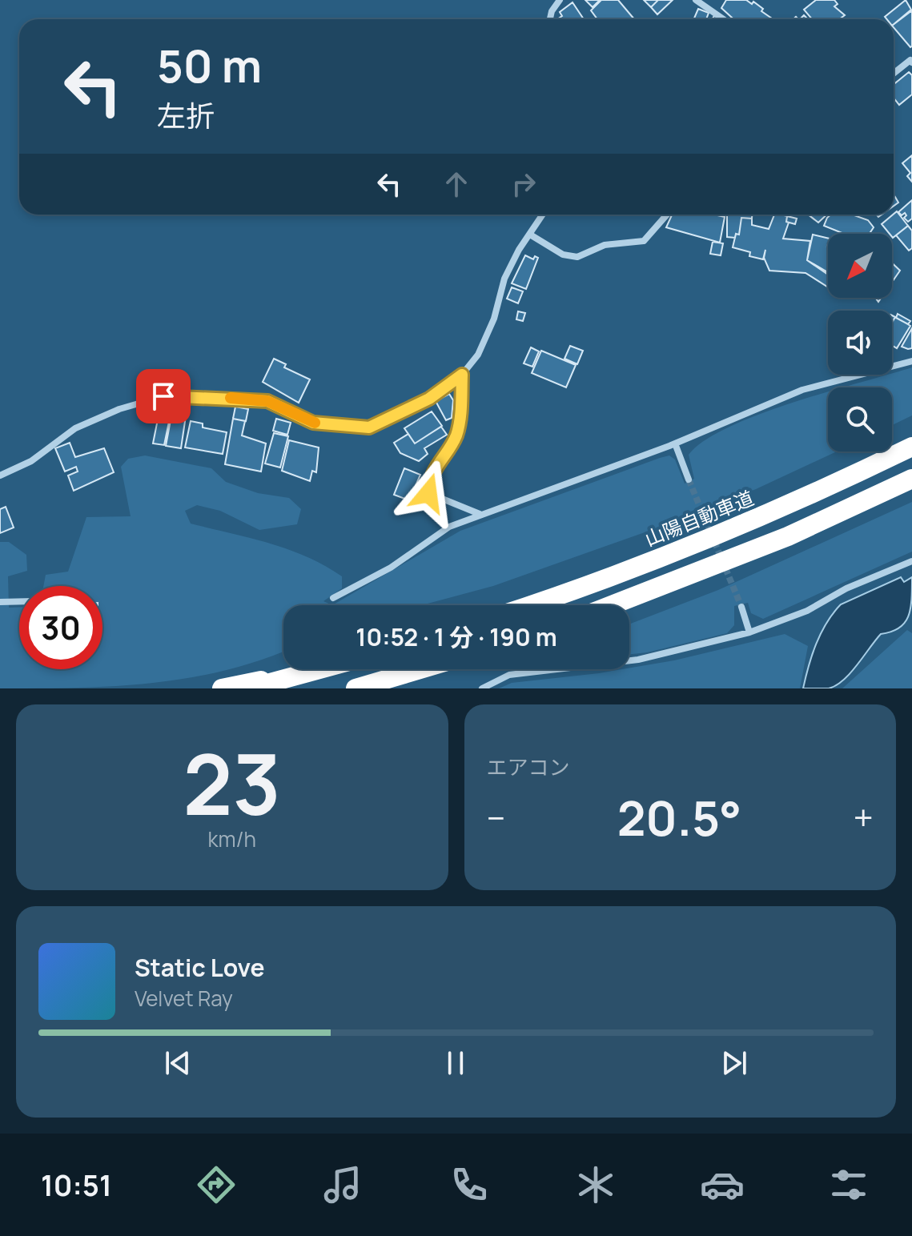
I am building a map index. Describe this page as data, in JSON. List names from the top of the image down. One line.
{"streets":{"highway":["山陽自動車道"]},"north":"bottom left","page":{"turn":["50 m","左折"],"limit":"30","trip":"10:52 · 1 分 · 190 m","tile":[["23","km/h"],"エアコン"],"heat":["−","20.5°","+"],"song":["Static Love","Velvet Ray"],"tabs":"10:51"}}
